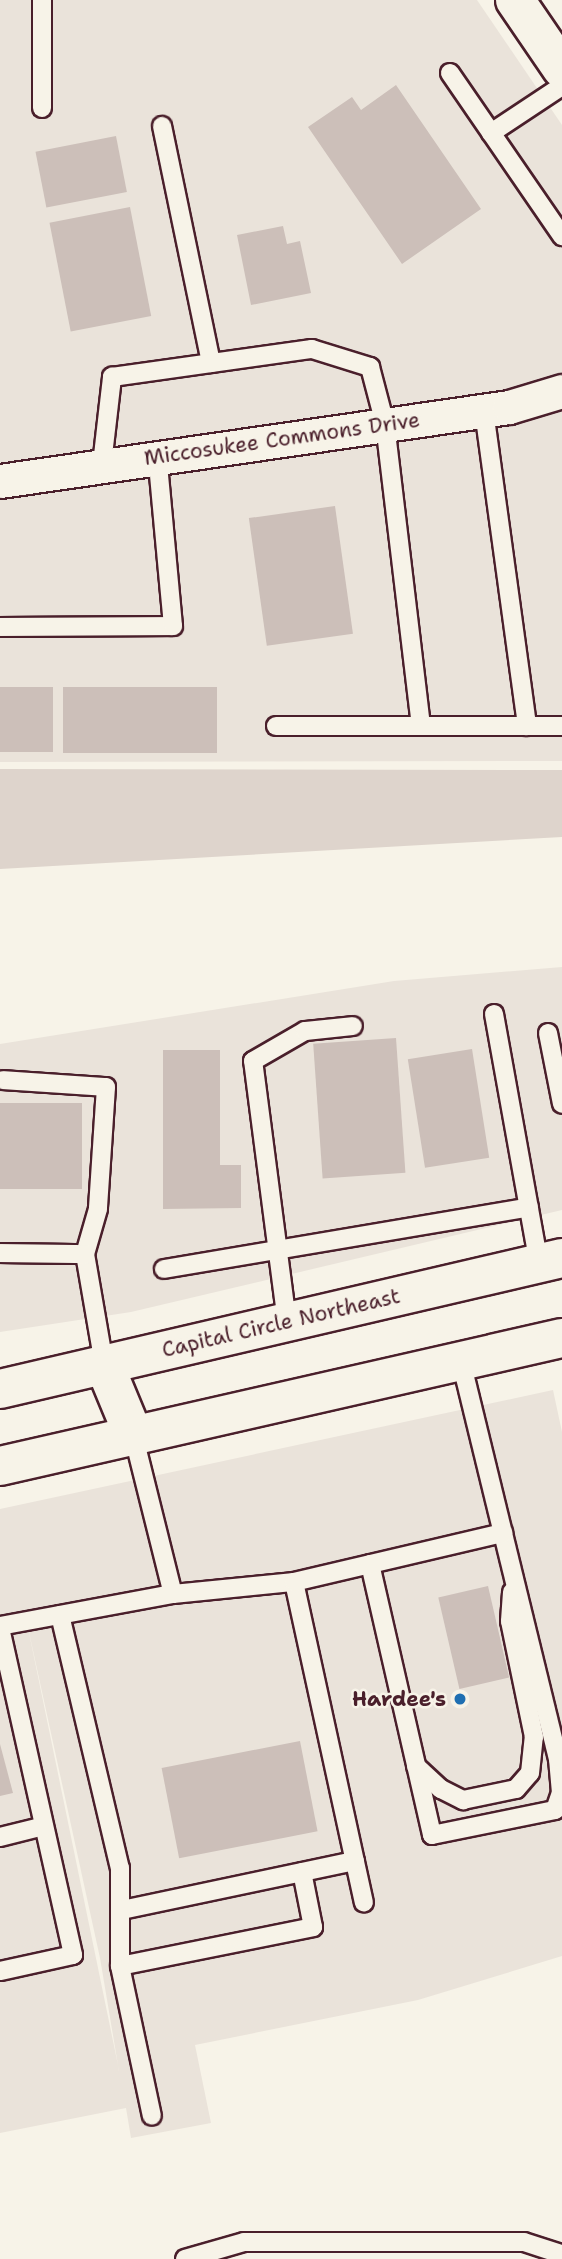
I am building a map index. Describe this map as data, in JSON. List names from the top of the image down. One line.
{"streets":{"main road":["Capital Circle Northeast"],"street":["Miccosukee Commons Drive"]},"places":["Hardee's"]}
